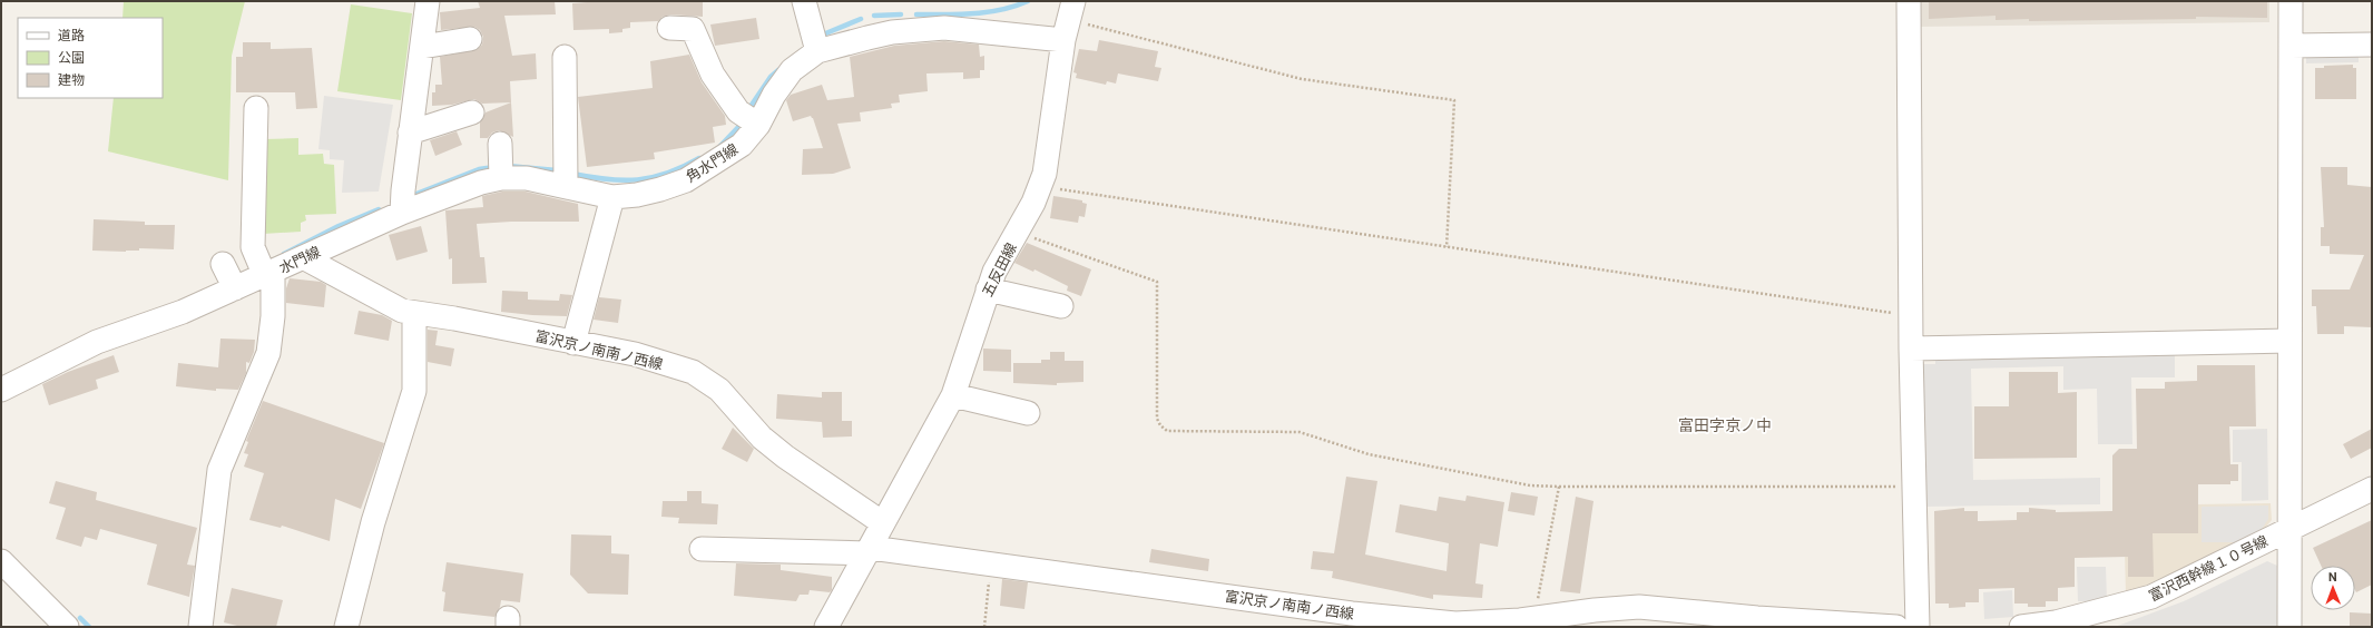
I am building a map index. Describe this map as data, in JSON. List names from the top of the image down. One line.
{"streets":{"street":["角水門線","水門線","五反田線","富沢京ノ南南ノ西線","富沢西幹線１０号線"]},"crossings":[["角水門線","水門線"],["角水門線","五反田線"],["水門線","富沢京ノ南南ノ西線"],["五反田線","富沢京ノ南南ノ西線"]],"districts":["富田字京ノ中"],"legend":["道路","公園","建物"],"north":"top"}
